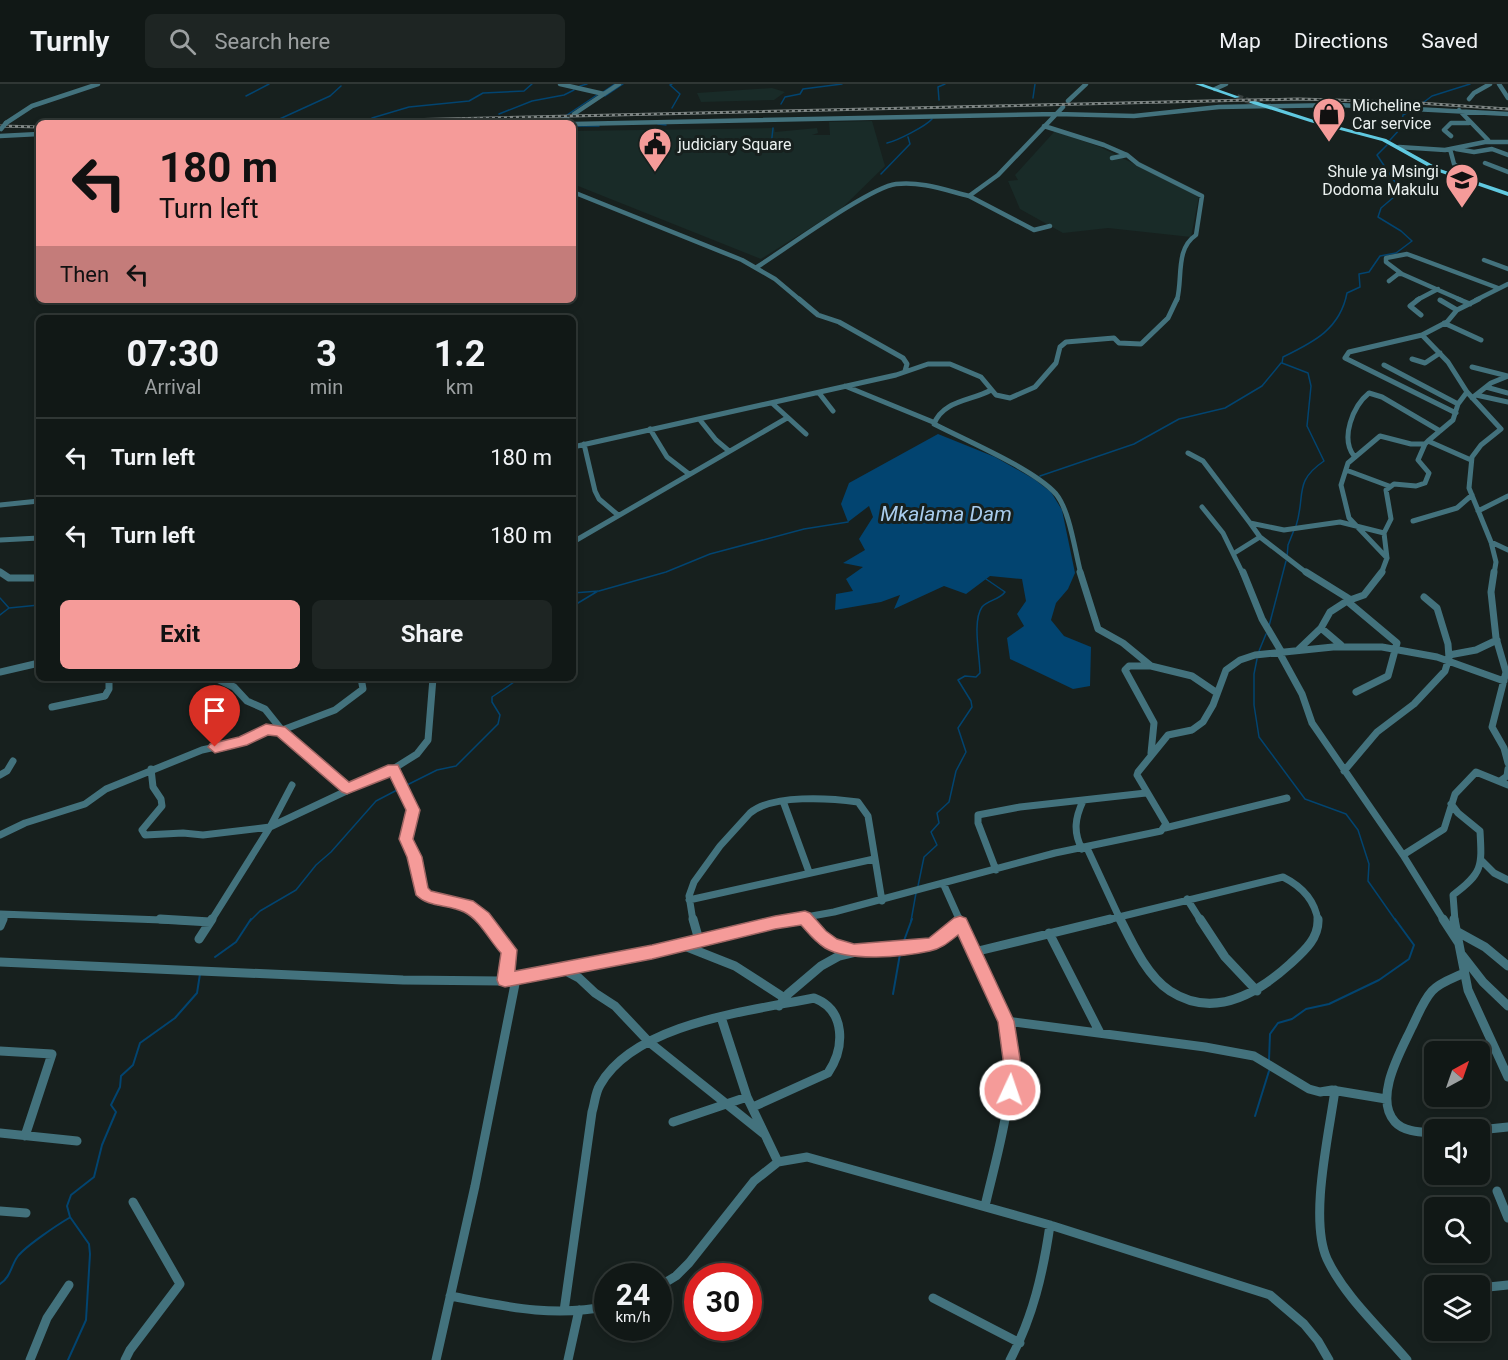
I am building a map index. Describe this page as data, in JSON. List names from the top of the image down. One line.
{"water":["Mkalama Dam"],"places":{"shop":["Micheline Car service"],"public building":["judiciary Square"],"school or university":["Shule ya Msingi Dodoma Makulu"]},"north":"top right","page":{"header":"Turnly","search":"Search here","nav":["Map","Directions","Saved"],"turn":["180 m","Turn left"],"then":"Then","eta":["07:30","Arrival","3","min","1.2","km"],"list":[{"name":"Turn left","value":"180 m"},{"name":"Turn left","value":"180 m"}],"buttons":["Exit","Share"],"speed":"24 km/h","limit":"30"}}
